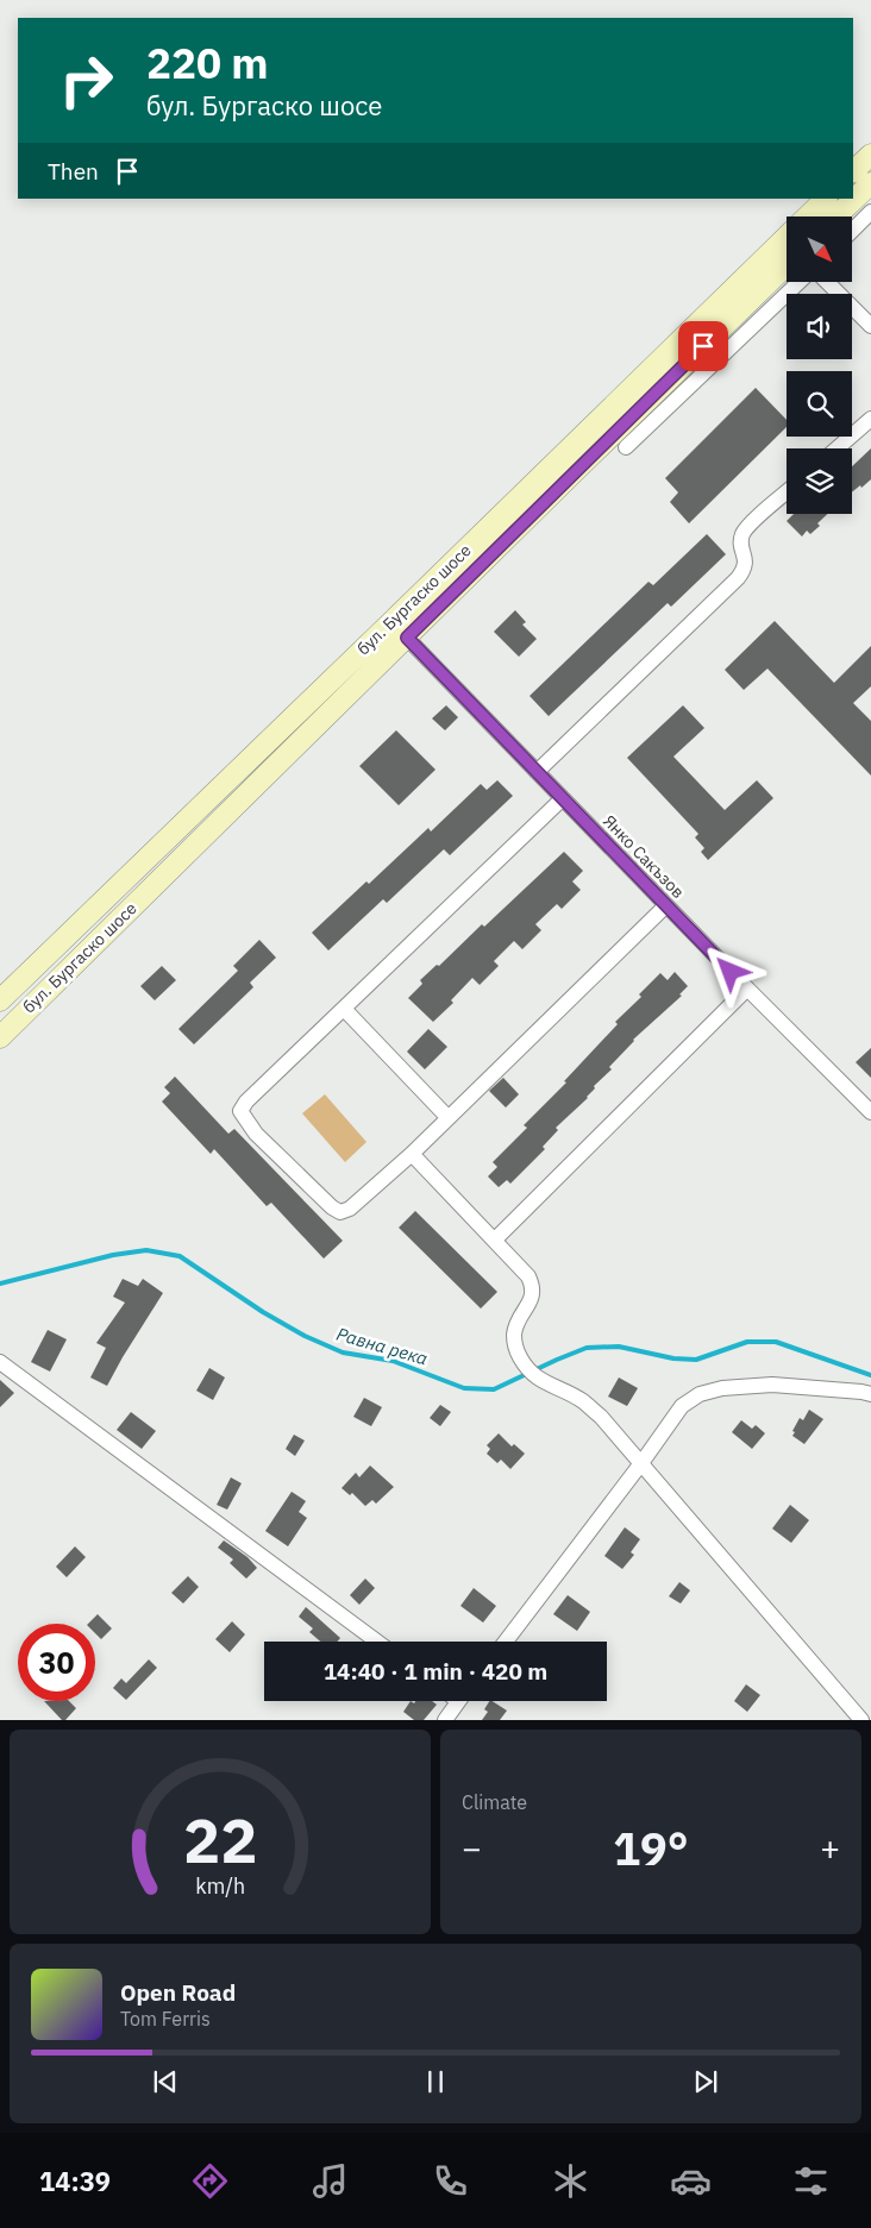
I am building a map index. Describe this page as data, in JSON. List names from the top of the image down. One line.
{"streets":{"main road":["бул. Бургаско шосе"],"street":["Янко Сакъзов"]},"crossings":[["бул. Бургаско шосе","Янко Сакъзов"]],"water":["Равна река"],"north":"bottom right","page":{"turn":["220 m","бул. Бургаско шосе"],"then":"Then","limit":"30","trip":"14:40 · 1 min · 420 m","tile":"Climate","heat":["−","19°","+"],"song":["Open Road","Tom Ferris"],"tabs":"14:39","gauge":["22","km/h"]}}
